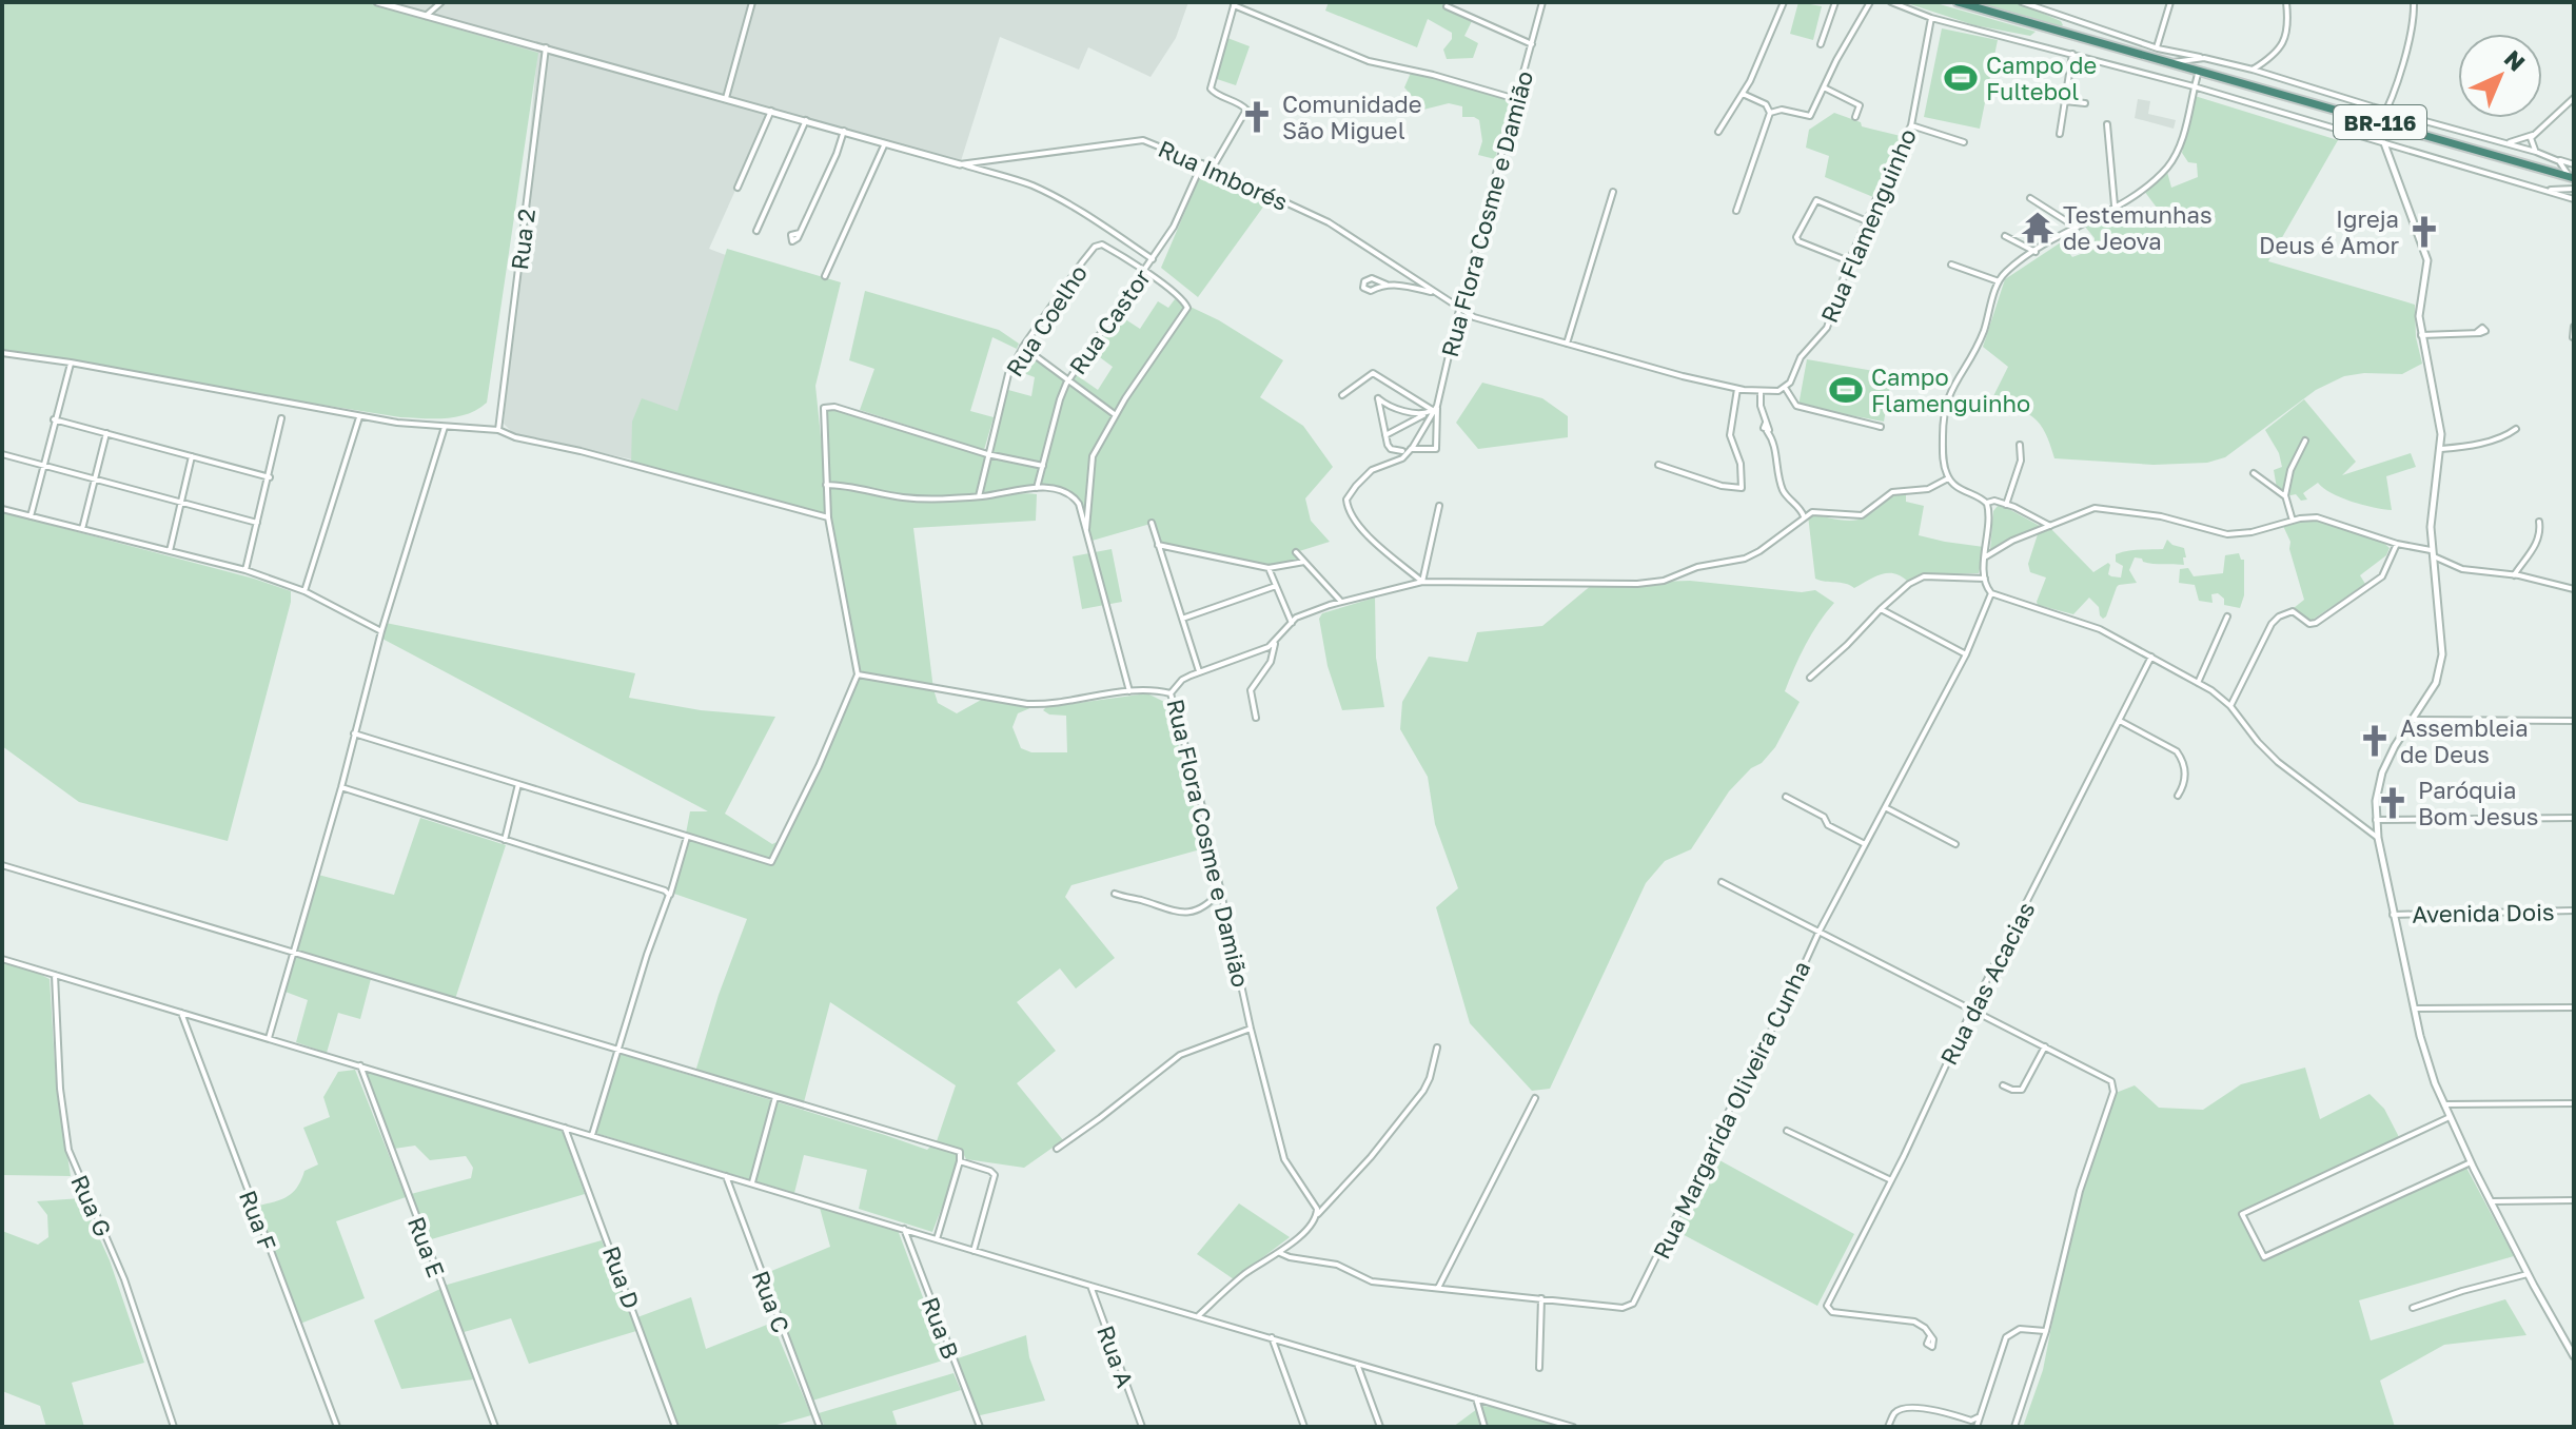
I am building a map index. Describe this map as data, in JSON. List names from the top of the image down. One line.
{"streets":{"highway":["BR-116"],"street":["Rua Imborés","Rua Flora Cosme e Damião","Rua Flamenguinho","Rua 2","Rua Coelho","Rua Castor","Avenida Dois","Rua das Acacias","Rua Margarida Oliveira Cunha","Rua G","Rua F","Rua E","Rua D","Rua C","Rua B","Rua A"]},"crossings":[["Rua Imborés","Rua Flora Cosme e Damião"],["Rua Imborés","Rua Castor"],["Rua Coelho","Rua Castor"]],"places":{"sports":["Campo de Fultebol","Campo Flamenguinho"],"church":["Comunidade São Miguel","Igreja Deus é Amor","Assembleia de Deus","Paróquia Bom Jesus"],"temple":["Testemunhas de Jeova"]},"north":"top right"}
